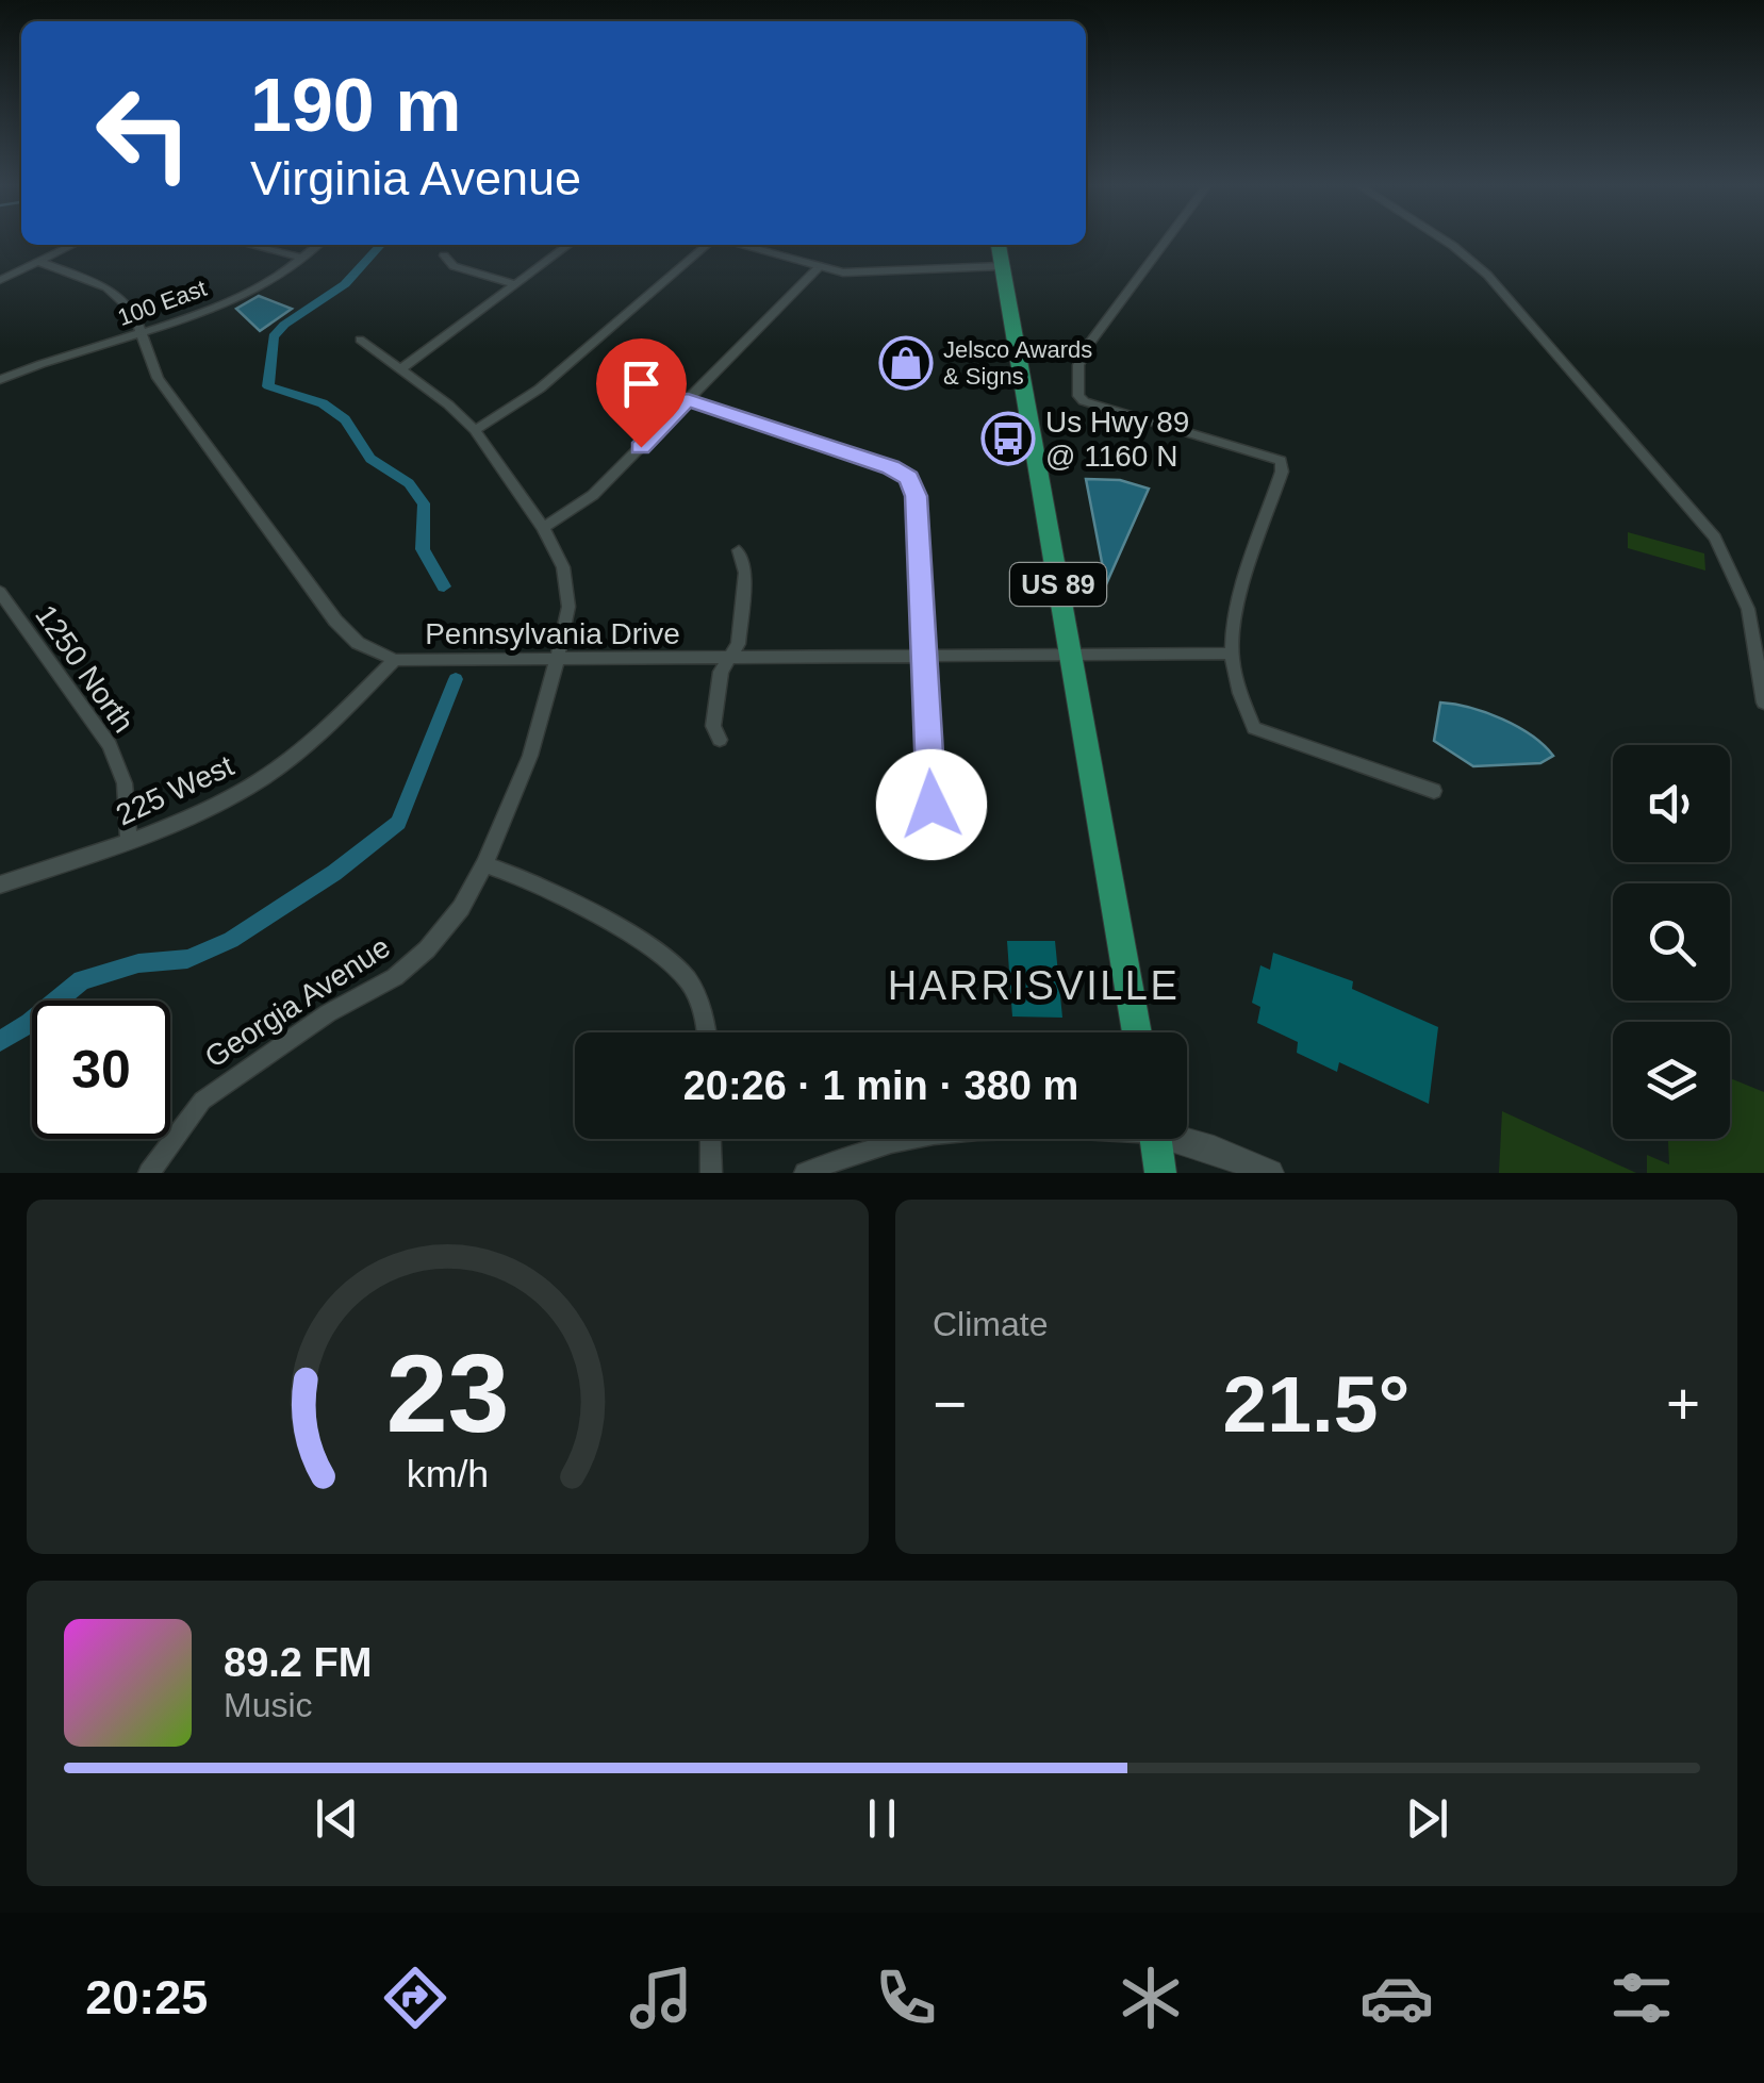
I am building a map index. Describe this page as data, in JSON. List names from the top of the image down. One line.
{"streets":{"main road":["US 89"],"street":["100 East","Pennsylvania Drive","1250 North","225 West","Georgia Avenue"]},"crossings":[["100 East","Pennsylvania Drive"],["US 89","Pennsylvania Drive"],["Pennsylvania Drive","225 West"],["Pennsylvania Drive","Georgia Avenue"],["1250 North","225 West"]],"districts":["HARRISVILLE"],"places":{"shop":["Jelsco Awards & Signs"],"bus stop":["Us Hwy 89 @ 1160 N"]},"page":{"turn":["190 m","Virginia Avenue"],"limit":"30","trip":"20:26 · 1 min · 380 m","tile":"Climate","heat":["−","21.5°","+"],"song":["89.2 FM","Music"],"tabs":"20:25","gauge":["23","km/h"]}}
